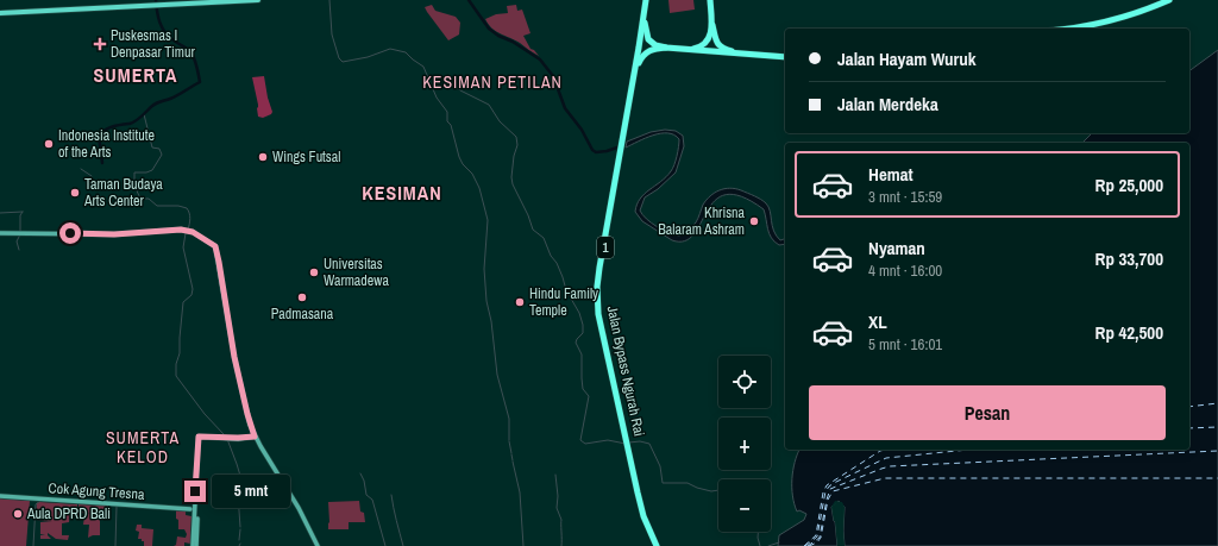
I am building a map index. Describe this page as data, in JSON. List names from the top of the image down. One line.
{"streets":{"highway":["1","Jalan Bypass Ngurah Rai"],"main road":["Cok Agung Tresna"]},"districts":["SUMERTA","KESIMAN PETILAN","KESIMAN","SUMERTA KELOD"],"places":{"health":["Puskesmas I Denpasar Timur"],"other":["Indonesia Institute of the Arts","Wings Futsal","Taman Budaya Arts Center","Khrisna Balaram Ashram","Universitas Warmadewa","Padmasana","Hindu Family Temple","Aula DPRD Bali"]},"page":{"banner":["Jalan Hayam Wuruk","Jalan Merdeka"],"list":[{"name":"Hemat","note":"3 mnt · 15:59","value":"Rp 25,000"},{"name":"Nyaman","note":"4 mnt · 16:00","value":"Rp 33,700"},{"name":"XL","note":"5 mnt · 16:01","value":"Rp 42,500"}],"map_buttons":["+","−"],"buttons":"Pesan","bubble":"5 mnt"}}
